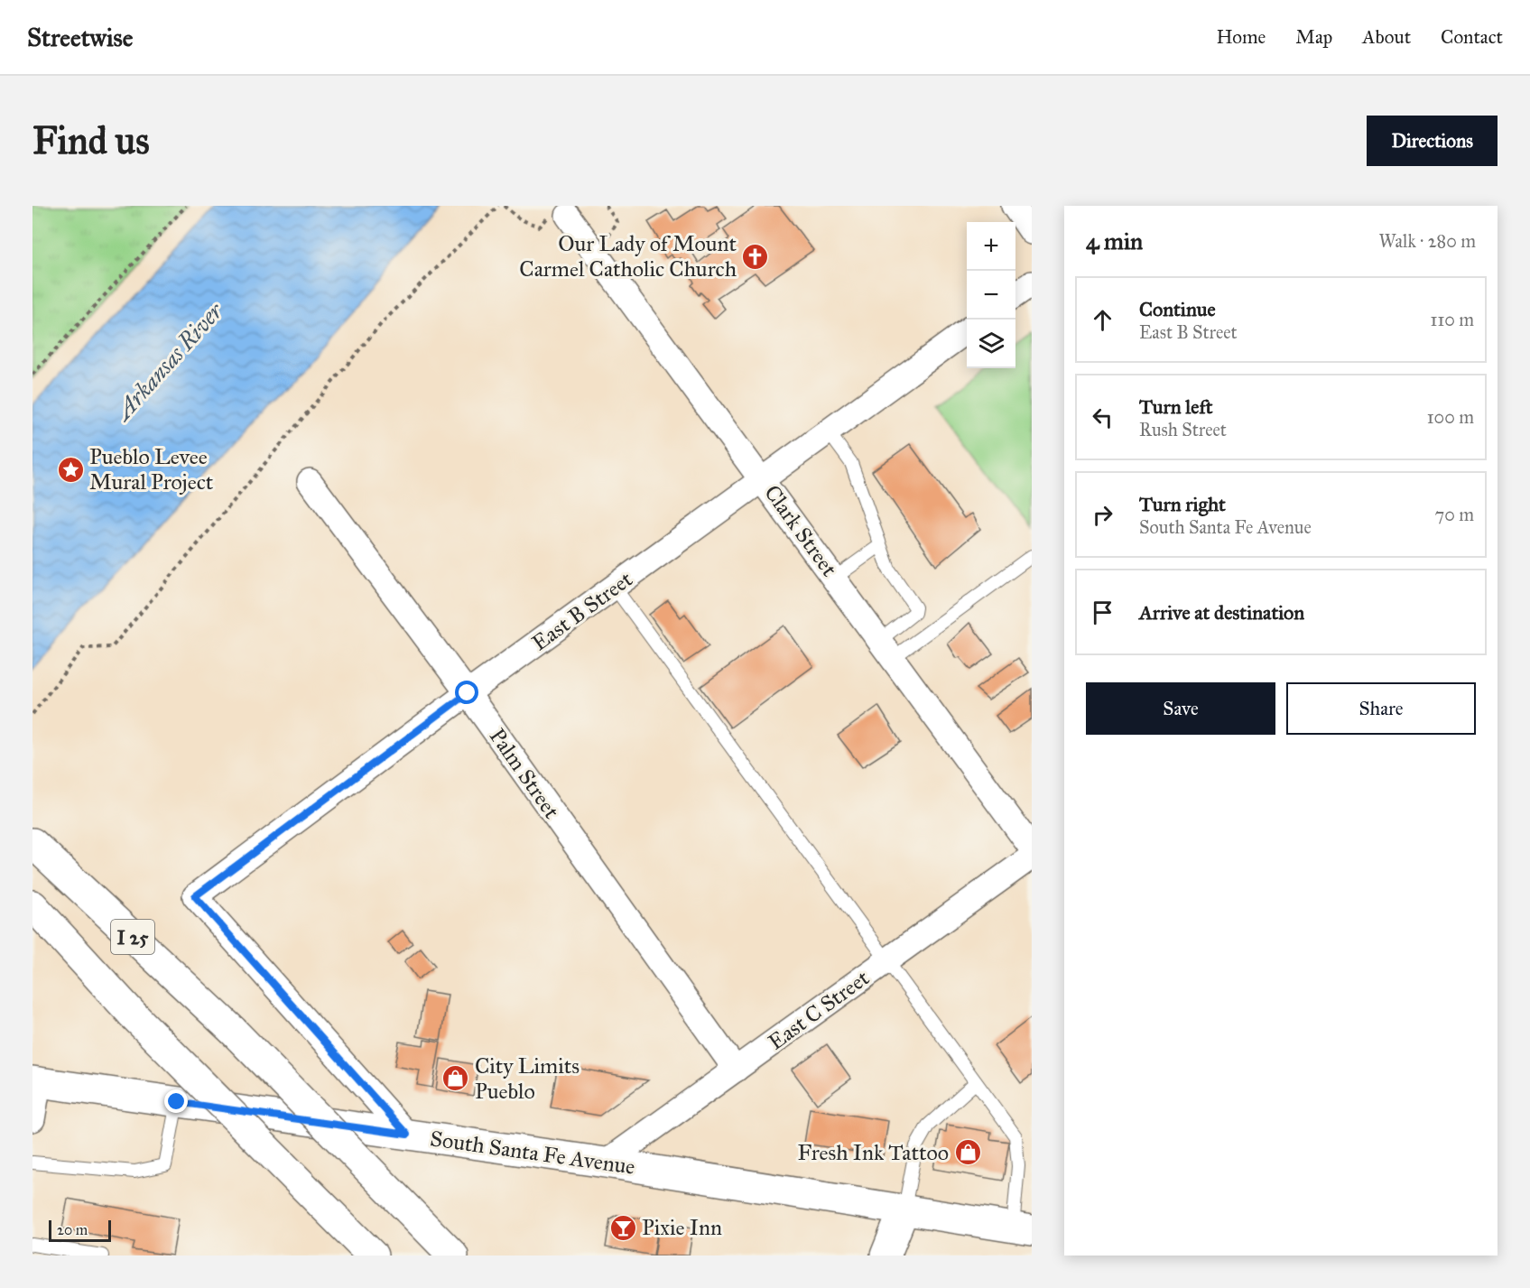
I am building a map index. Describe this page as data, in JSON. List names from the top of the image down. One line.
{"streets":{"main road":["I 25","South Santa Fe Avenue"],"street":["Clark Street","East B Street","Palm Street","East C Street"]},"crossings":[["Clark Street","East B Street"],["East B Street","Palm Street"],["East B Street","South Santa Fe Avenue"],["Palm Street","East C Street"],["East C Street","South Santa Fe Avenue"]],"water":["Arkansas River"],"places":{"church":["Our Lady of Mount Carmel Catholic Church"],"place":["Pueblo Levee Mural Project"],"shop":["City Limits Pueblo","Fresh Ink Tattoo"],"bar":["Pixie Inn"]},"scale_bar":"20 m","page":{"header":"Streetwise","nav":["Home","Map","About","Contact"],"buttons":["Directions",["Save","Share"]],"title":"Find us","heading":["4 min","Walk · 280 m"],"map_buttons":["+","−"],"list":[["Continue","East B Street","110 m"],["Turn left","Rush Street","100 m"],["Turn right","South Santa Fe Avenue","70 m"],"Arrive at destination"],"scale":"20 m"}}
